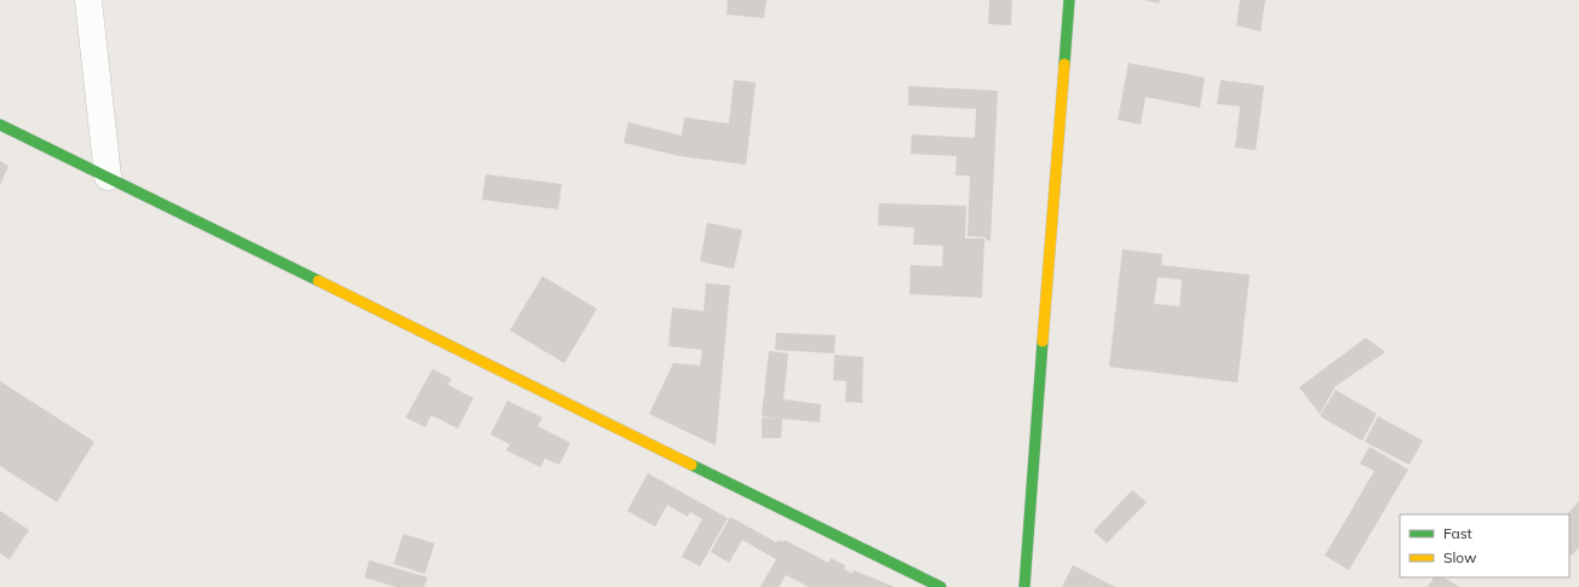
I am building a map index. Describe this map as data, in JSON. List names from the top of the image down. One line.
{"legend":["Fast","Slow"]}
